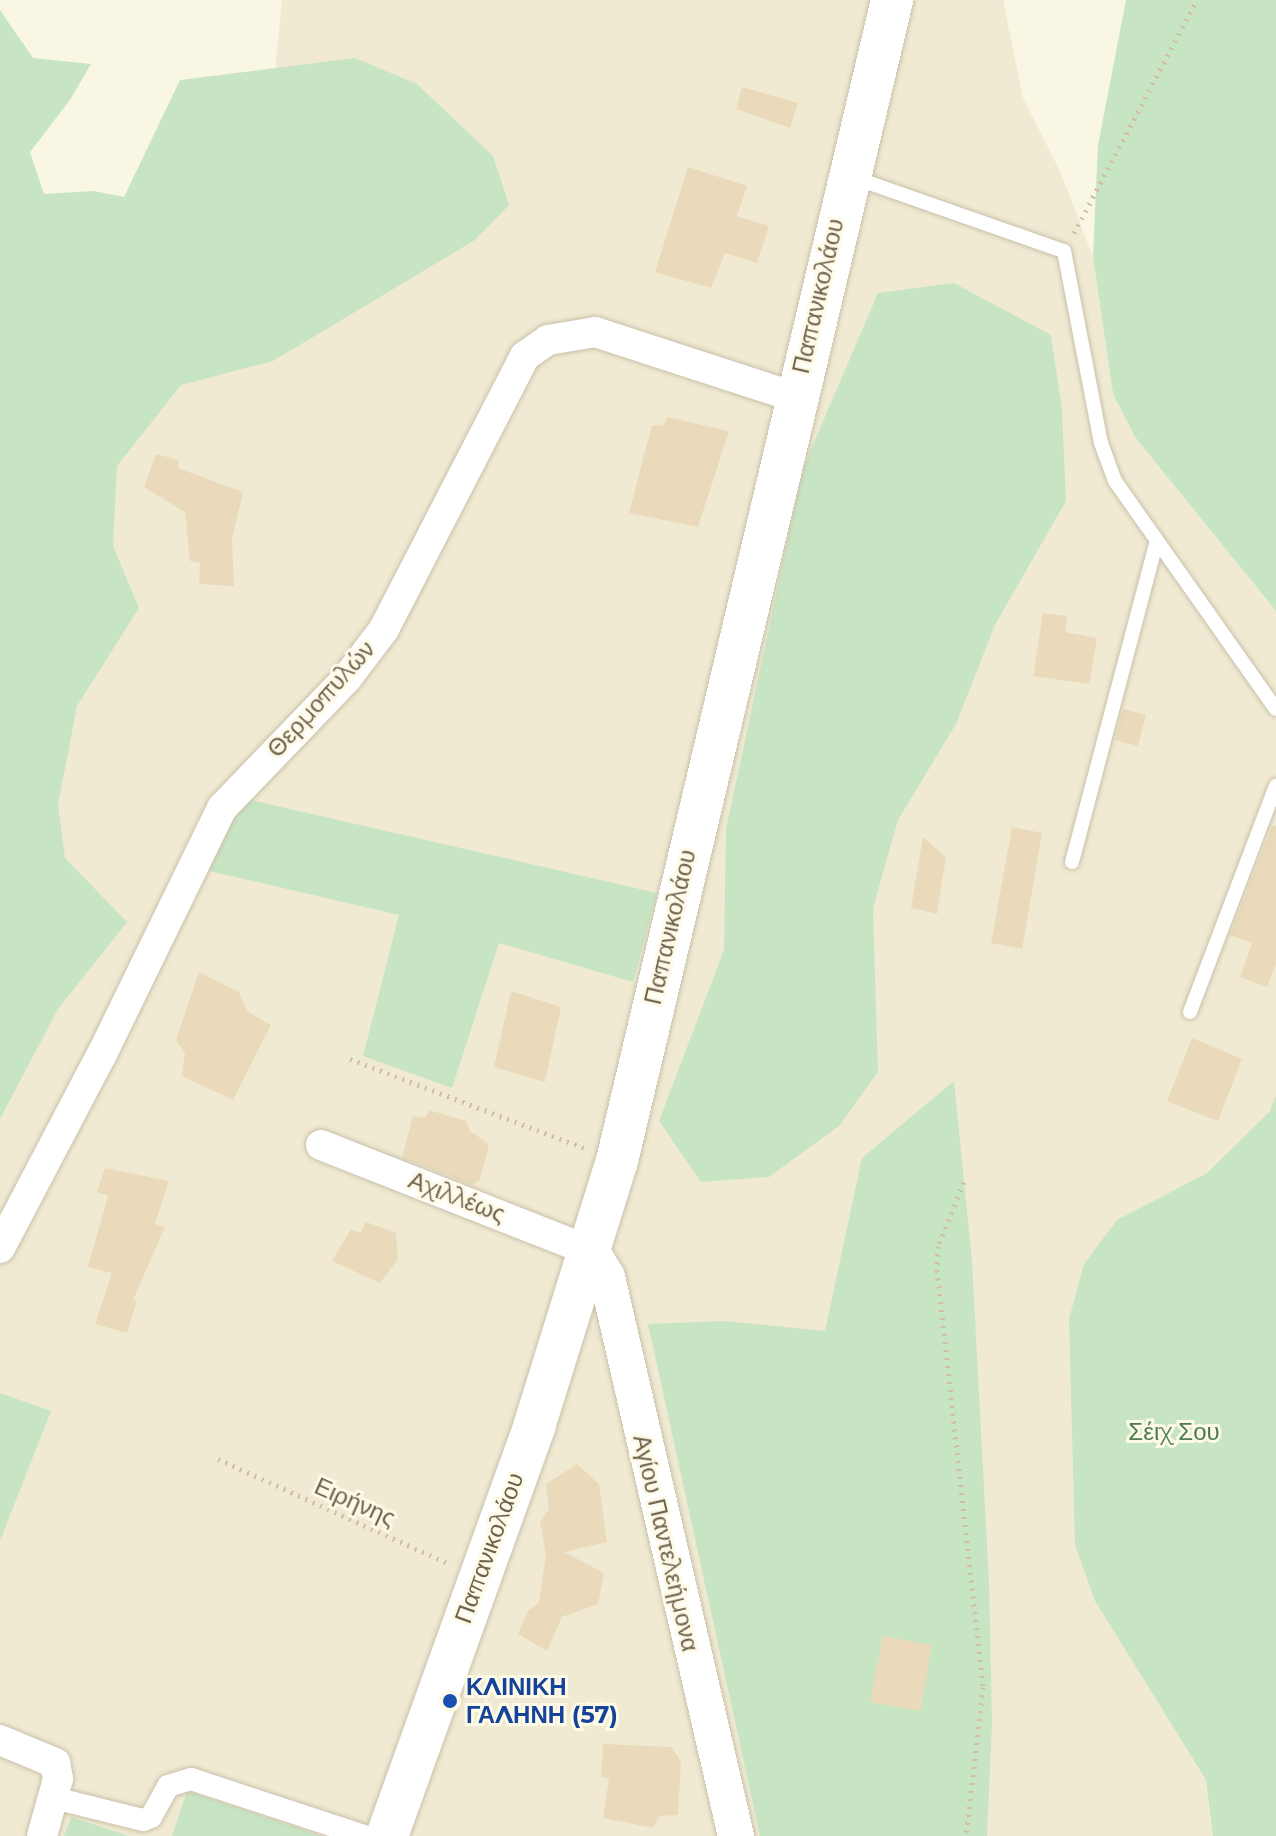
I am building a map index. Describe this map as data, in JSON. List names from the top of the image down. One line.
{"streets":{"main road":["Παπανικολάου"],"street":["Θερμοπυλών","Αχιλλέως","Αγίου Παντελεήμονα"],"path":["Ειρήνης"]},"crossings":[["Παπανικολάου","Θερμοπυλών"],["Παπανικολάου","Αχιλλέως"],["Παπανικολάου","Ειρήνης"],["Παπανικολάου","Αγίου Παντελεήμονα"],["Αχιλλέως","Αγίου Παντελεήμονα"]],"parks":["Σέιχ Σου"],"places":["ΚΛΙΝΙΚΗ ΓΑΛΗΝΗ (57)"]}
